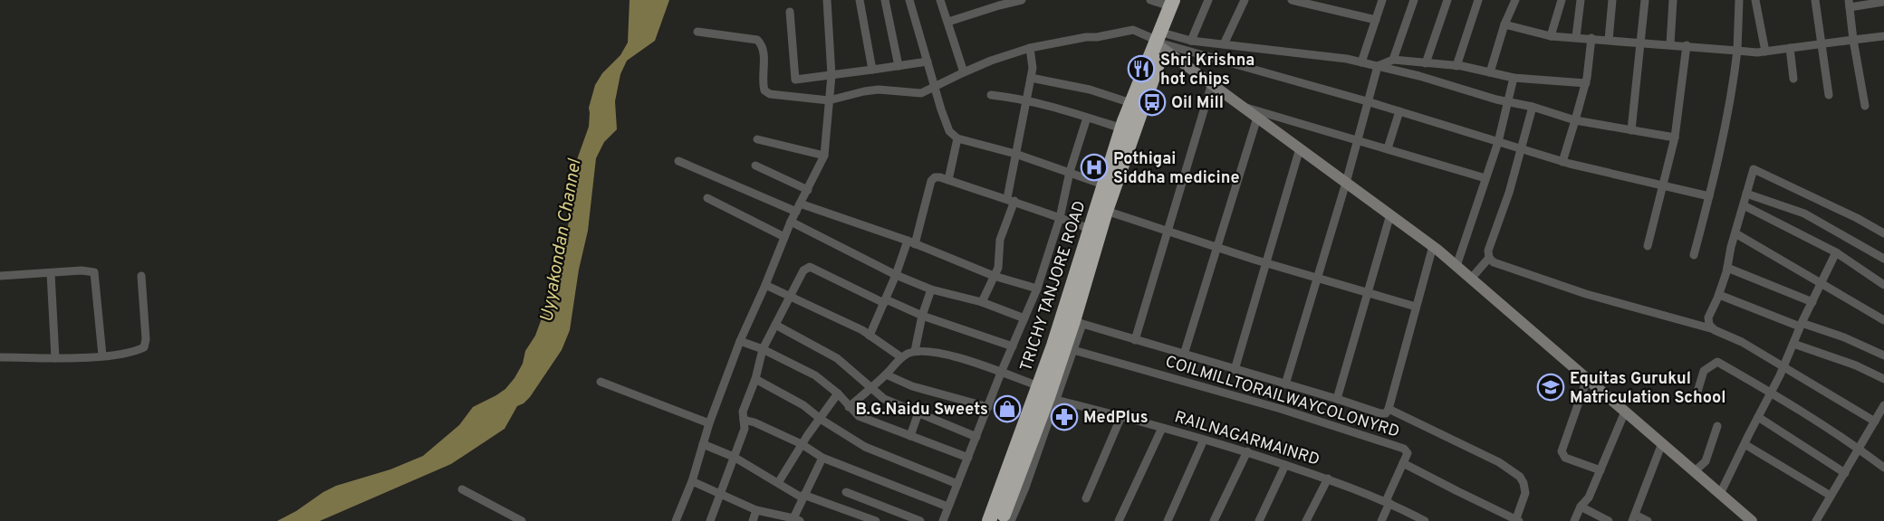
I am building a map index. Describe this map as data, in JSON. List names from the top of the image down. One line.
{"streets":{"highway":["TRICHY TANJORE ROAD"],"street":["COILMILLTORAILWAYCOLONYRD","RAILNAGARMAINRD"]},"water":["Uyyakondan Channel"],"places":{"restaurant":["Shri Krishna hot chips"],"bus stop":["Oil Mill"],"hospital":["Pothigai Siddha medicine"],"school or university":["Equitas Gurukul Matriculation School"],"shop":["B.G.Naidu Sweets"],"pharmacy":["MedPlus"]}}
